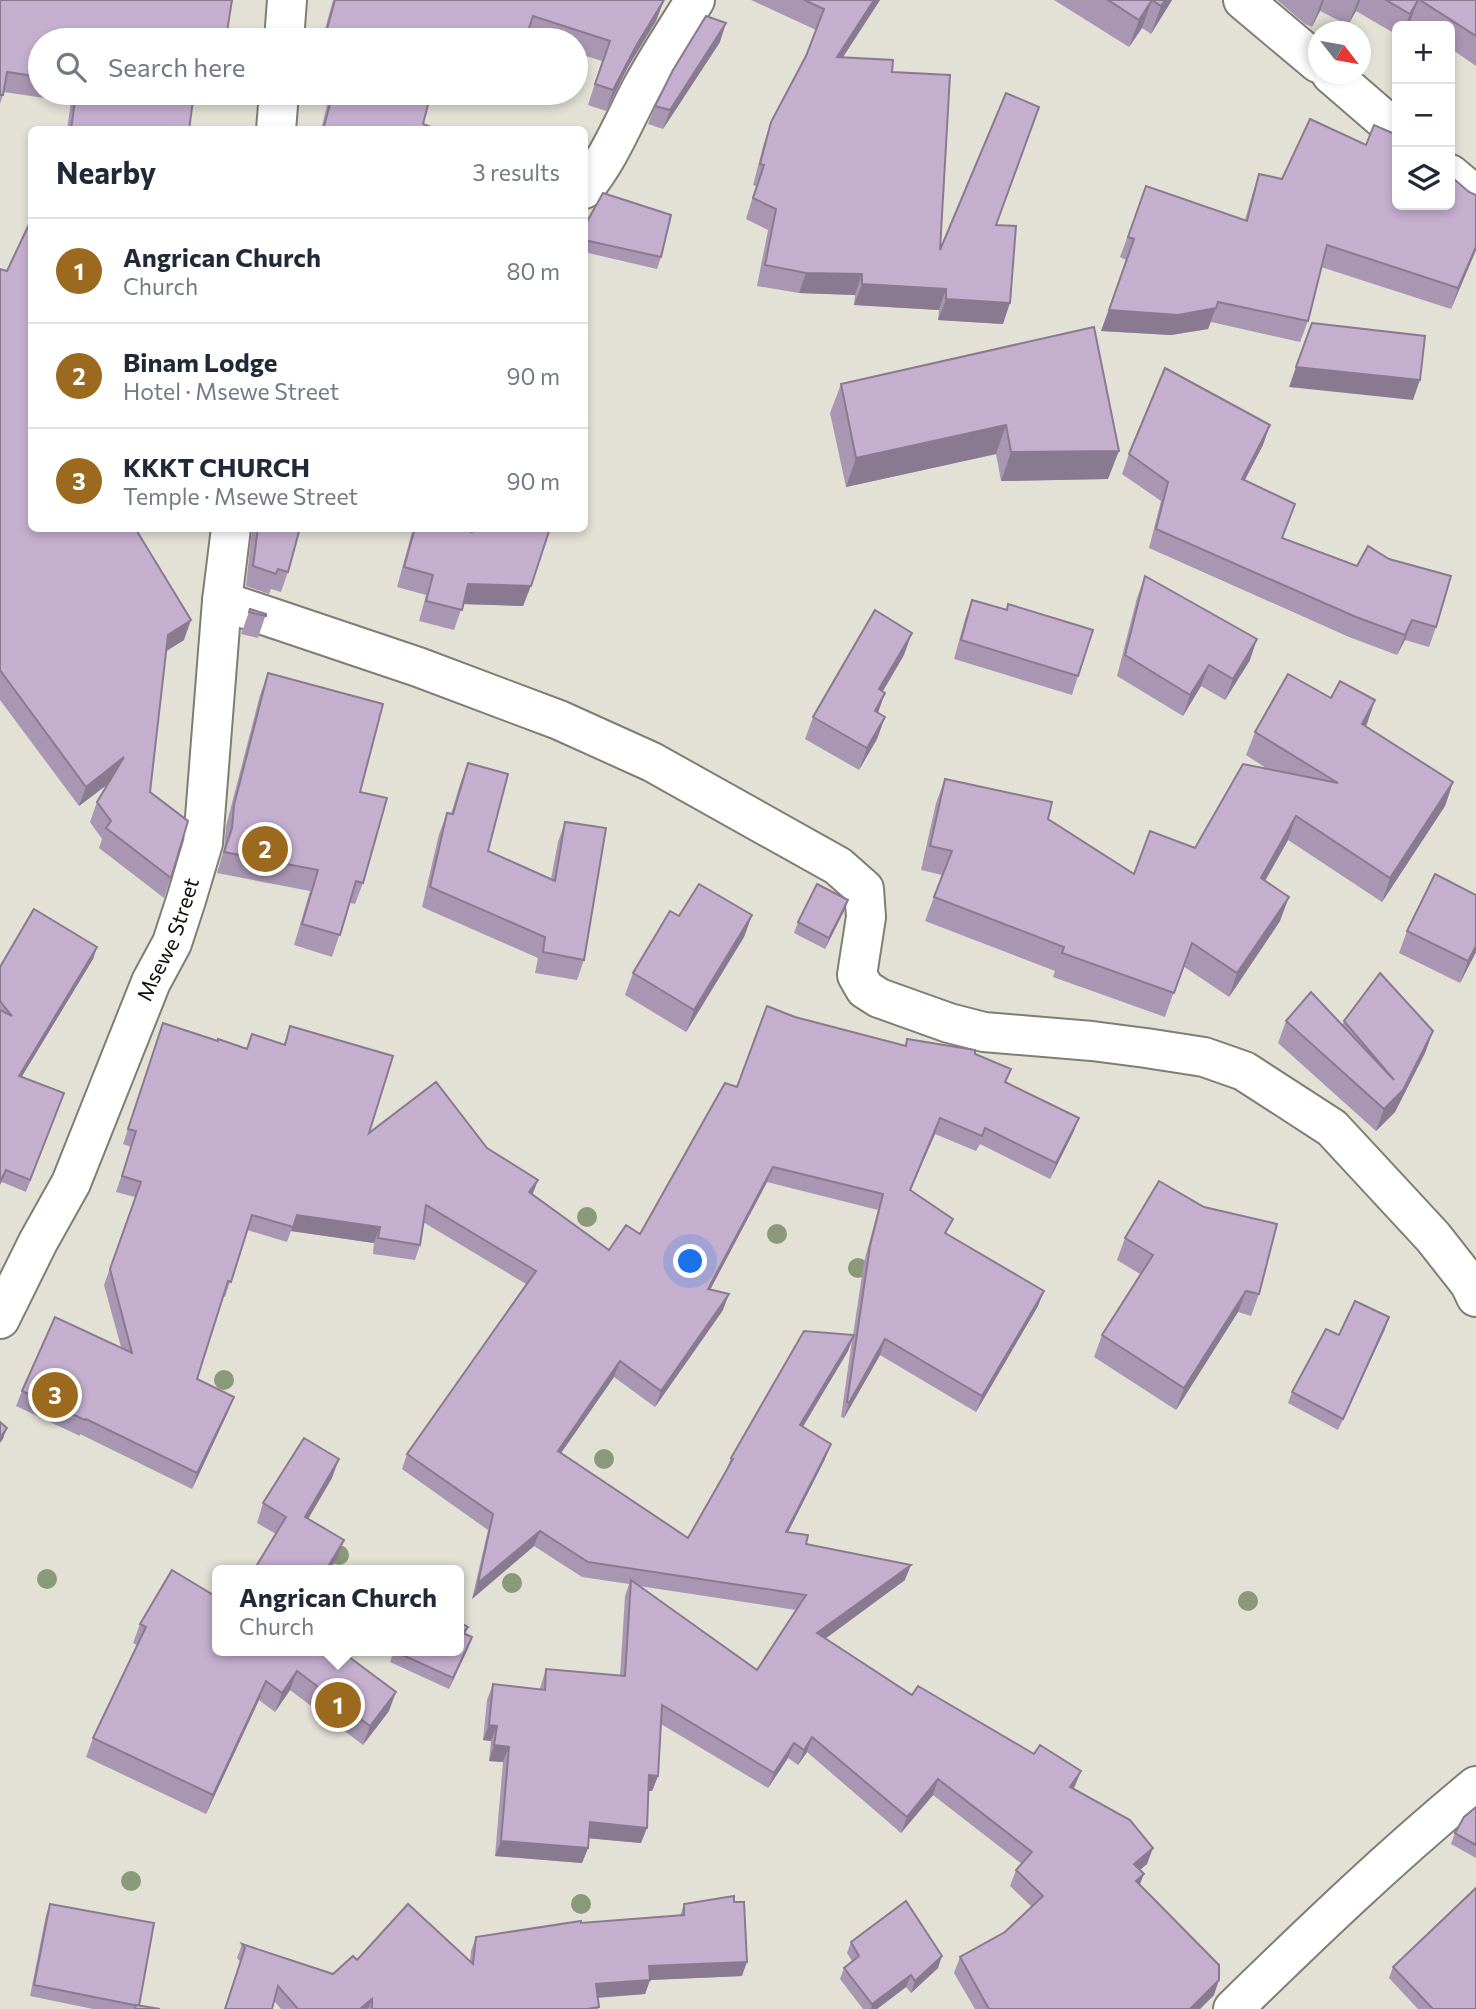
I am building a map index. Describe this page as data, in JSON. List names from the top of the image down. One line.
{"streets":{"street":["Msewe Street"]},"north":"bottom right","page":{"map_buttons":["+","−"],"search":"Search here","heading":["Nearby","3 results"],"list":[{"mark":"1","name":"Angrican Church","note":"Church","value":"80 m"},{"mark":"2","name":"Binam Lodge","note":"Hotel · Msewe Street","value":"90 m"},{"mark":"3","name":"KKKT CHURCH","note":"Temple · Msewe Street","value":"90 m"}],"pins":["2","3","1"],"popup":["Angrican Church","Church"]}}
